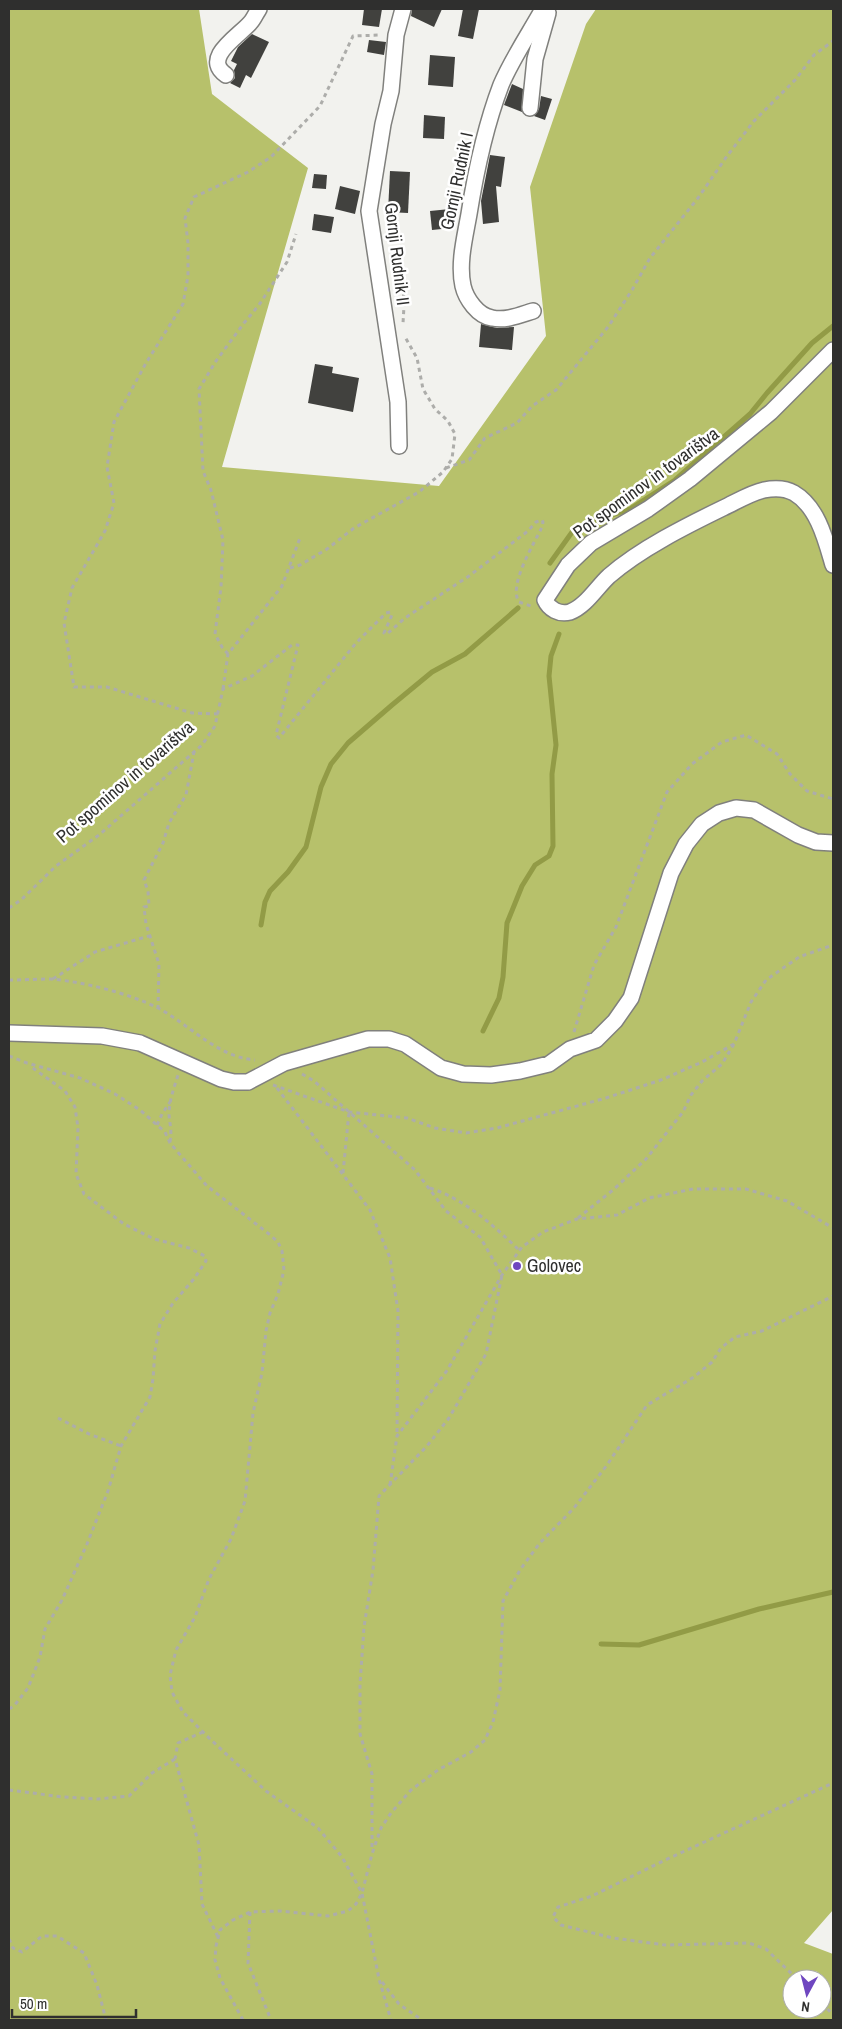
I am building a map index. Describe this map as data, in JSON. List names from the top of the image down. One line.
{"streets":{"street":["Gornji Rudnik I","Gornji Rudnik II","Pot spominov in tovarištva"]},"places":["Golovec"],"scale_bar":"50 m","north":"bottom"}
